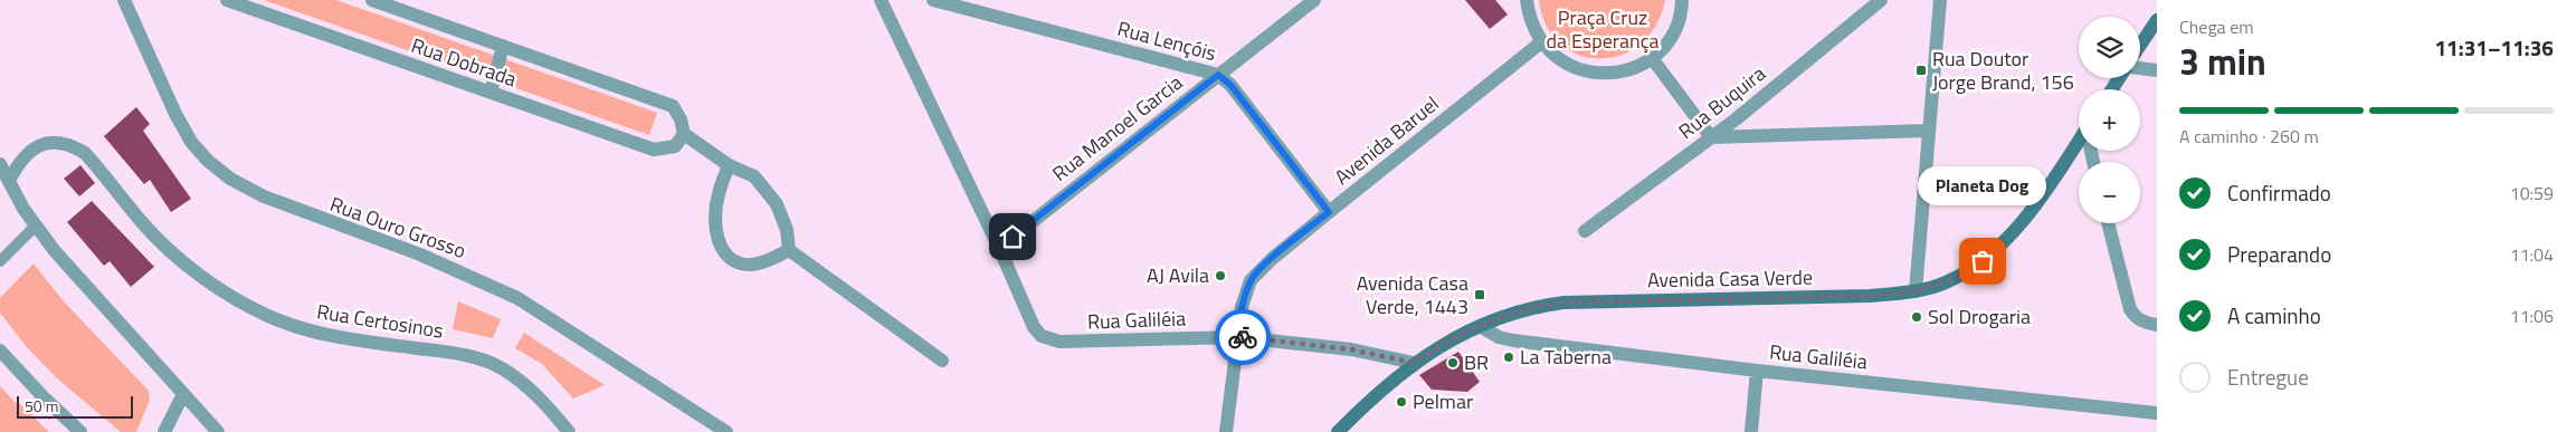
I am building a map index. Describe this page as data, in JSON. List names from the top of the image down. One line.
{"streets":{"main road":["Avenida Casa Verde"],"street":["Rua Lençóis","Rua Dobrada","Rua Buquira","Rua Manoel Garcia","Avenida Baruel","Rua Ouro Grosso","Rua Galiléia","Rua Certosinos"]},"crossings":[["Rua Lençóis","Rua Manoel Garcia"],["Rua Lençóis","Avenida Baruel"],["Rua Manoel Garcia","Rua Galiléia"],["Avenida Baruel","Rua Galiléia"],["Avenida Casa Verde","Rua Galiléia"]],"parks":["Praça Cruz da Esperança"],"places":{"transit":["Rua Doutor Jorge Brand, 156","Avenida Casa Verde, 1443"],"other":["Planeta Dog","AJ Avila","Sol Drogaria","La Taberna","BR","Pelmar"]},"scale_bar":"50 m","page":{"heading":["3 min","Chega em","11:31–11:36"],"map_buttons":["+","−"],"bar":"A caminho · 260 m","list":[["Confirmado","10:59"],["Preparando","11:04"],["A caminho","11:06"],"Entregue"],"bubble":"Planeta Dog","scale":"50 m"}}
